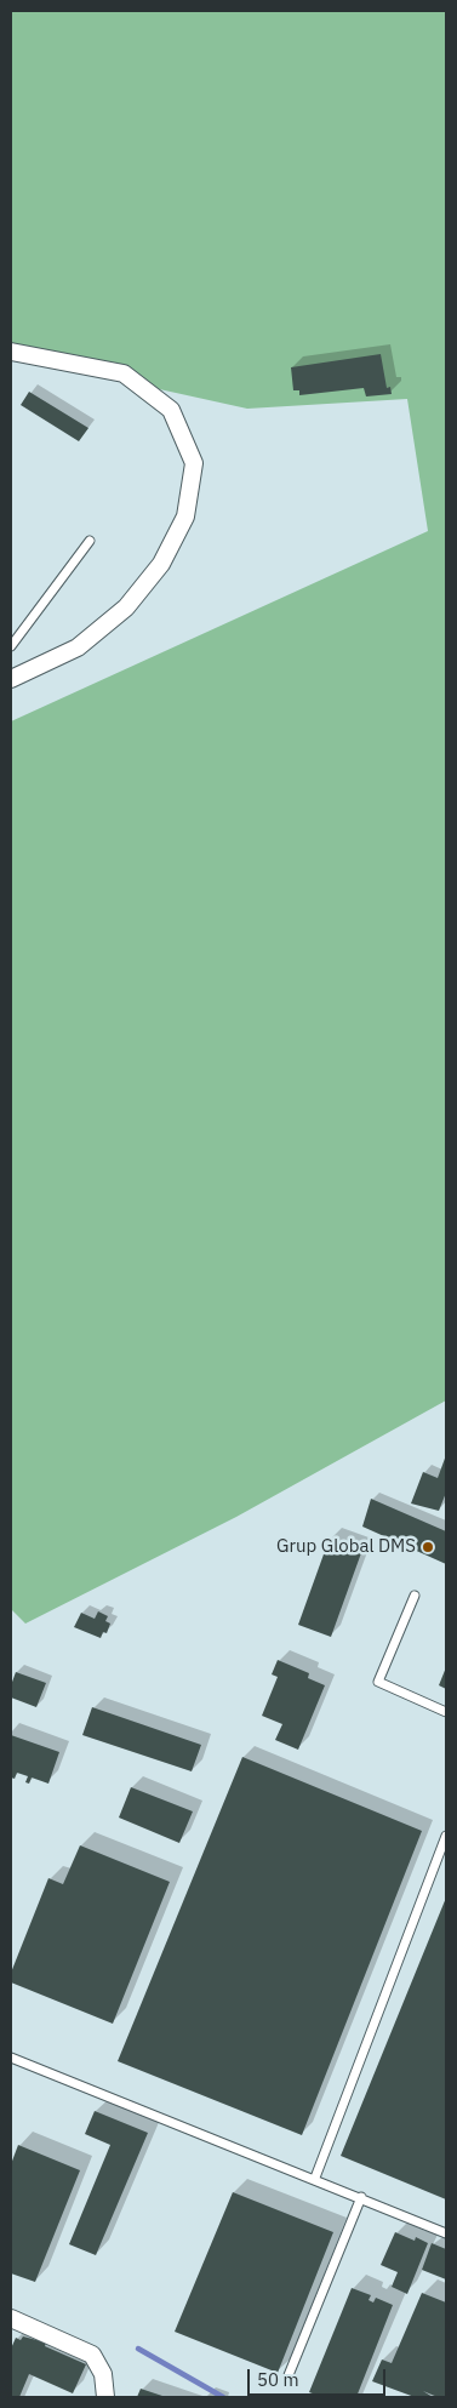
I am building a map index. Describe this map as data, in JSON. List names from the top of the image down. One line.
{"places":["Grup Global DMS"],"scale_bar":"50 m"}
